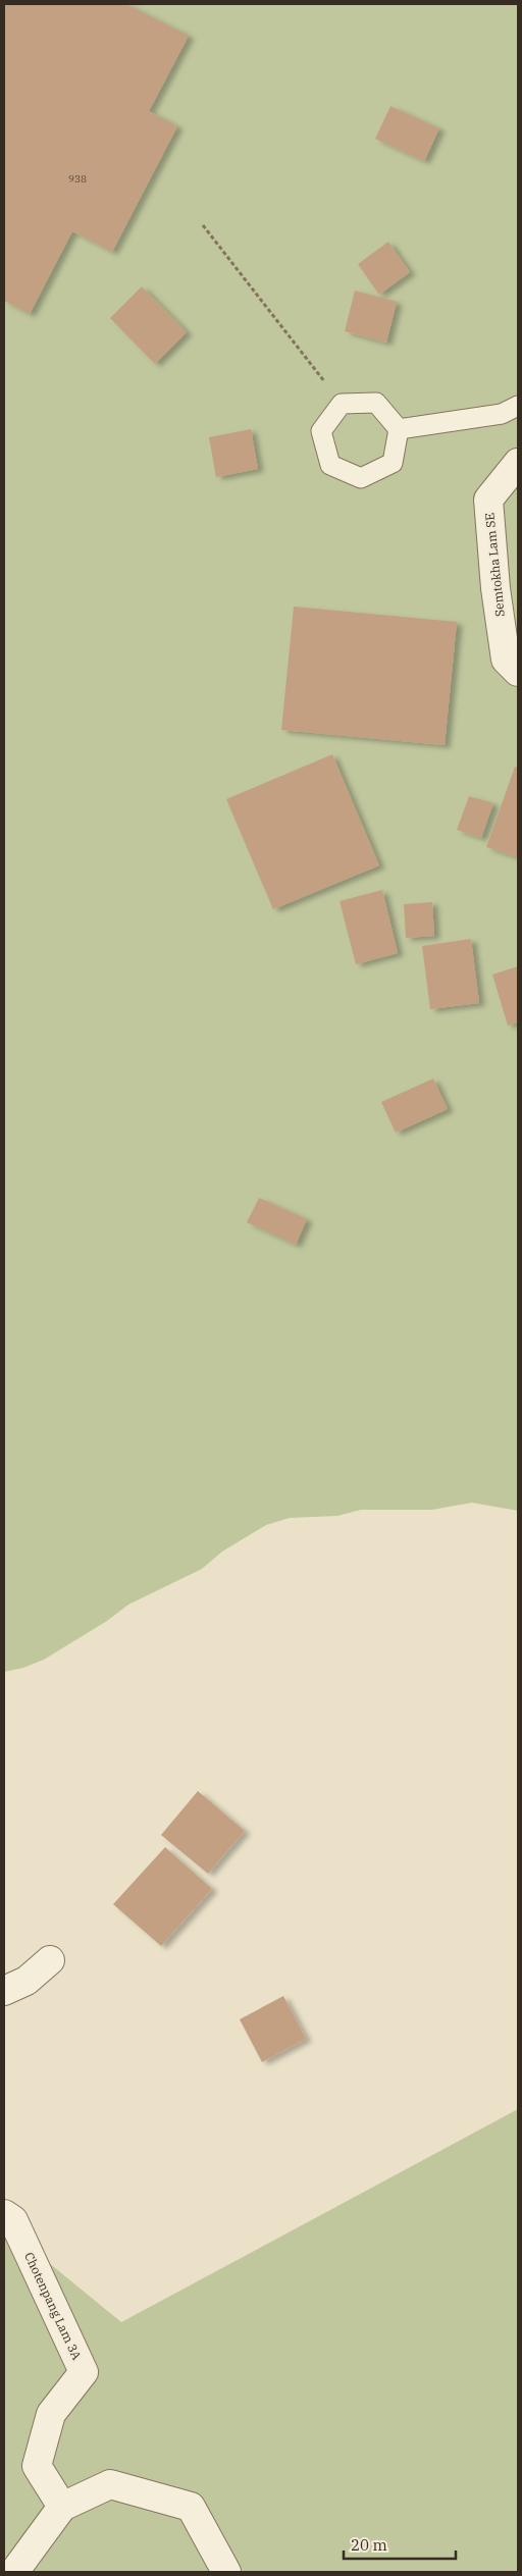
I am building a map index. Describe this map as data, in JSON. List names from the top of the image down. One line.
{"streets":{"street":["Semtokha Lam SE","Chotenpang Lam 3A"]},"house_numbers":["938"],"scale_bar":"20 m"}
